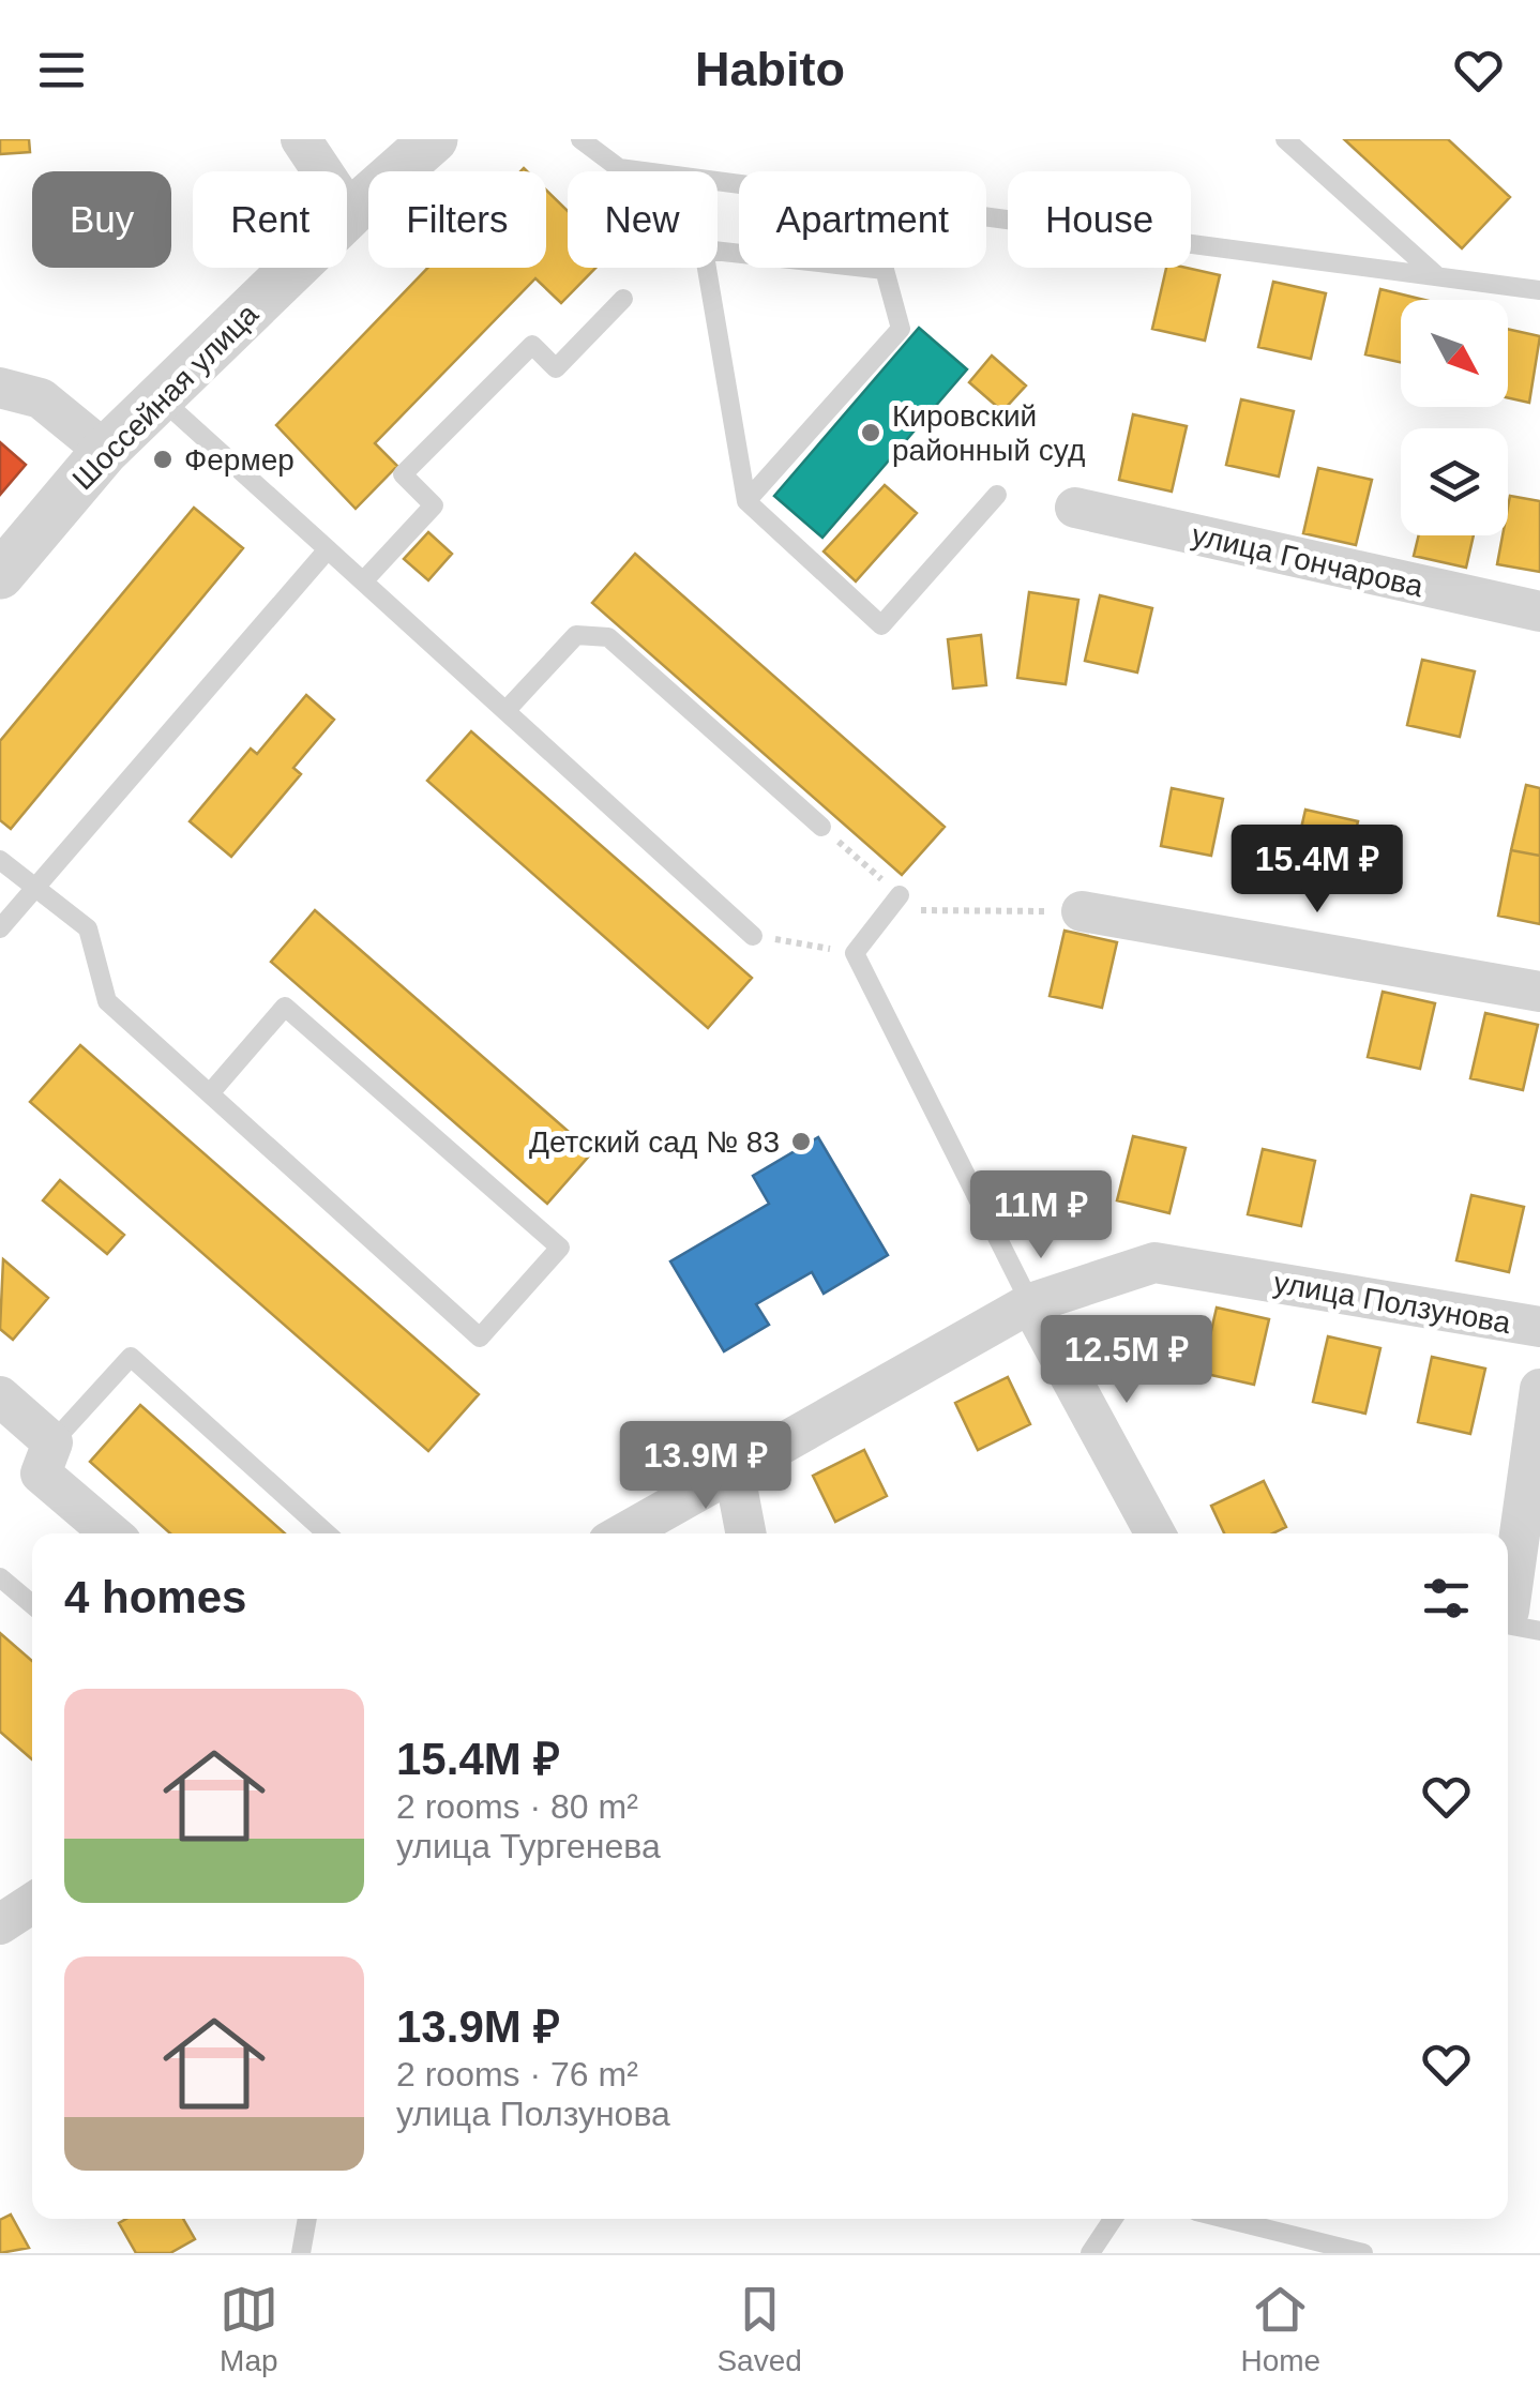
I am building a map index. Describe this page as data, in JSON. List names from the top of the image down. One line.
{"streets":{"street":["Шоссейная улица","улица Гончарова","улица Ползунова"]},"places":["Кировский районный суд","Фермер","Детский сад № 83"],"north":"bottom right","page":{"header":"Habito","chip":["Buy","Rent","Filters","New","Apartment","House"],"price":["15.4M ₽","11M ₽","12.5M ₽","13.9M ₽"],"heading":"4 homes","list":[{"name":"15.4M ₽","note":"2 rooms · 80 m² · улица Тургенева"},{"name":"13.9M ₽","note":"2 rooms · 76 m² · улица Ползунова"}],"tabs":["Map","Saved","Home"]}}
